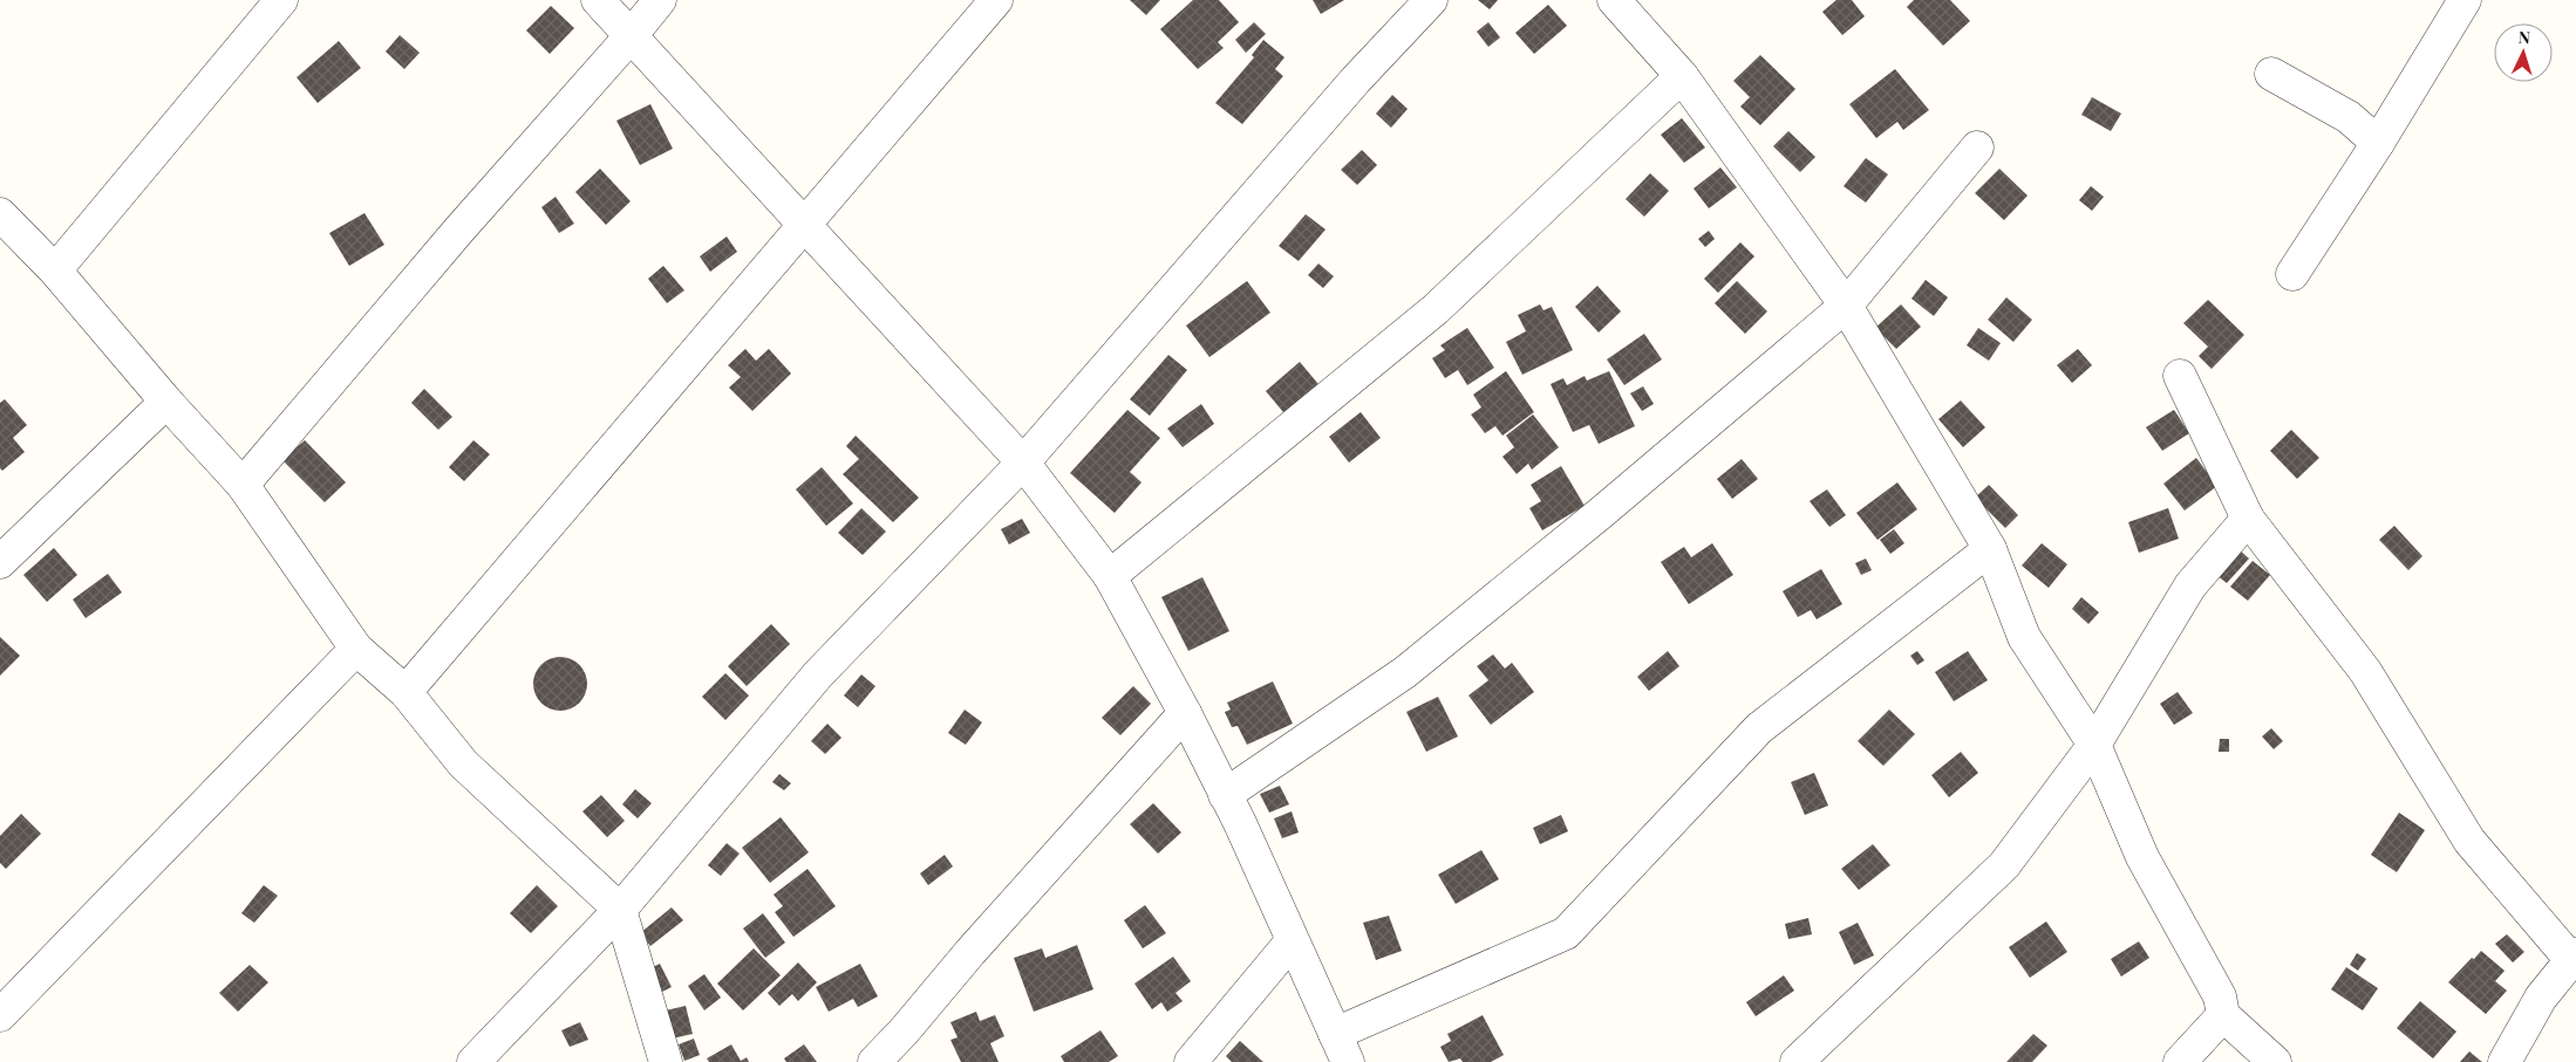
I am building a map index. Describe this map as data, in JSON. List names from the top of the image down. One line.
{"north":"top"}
